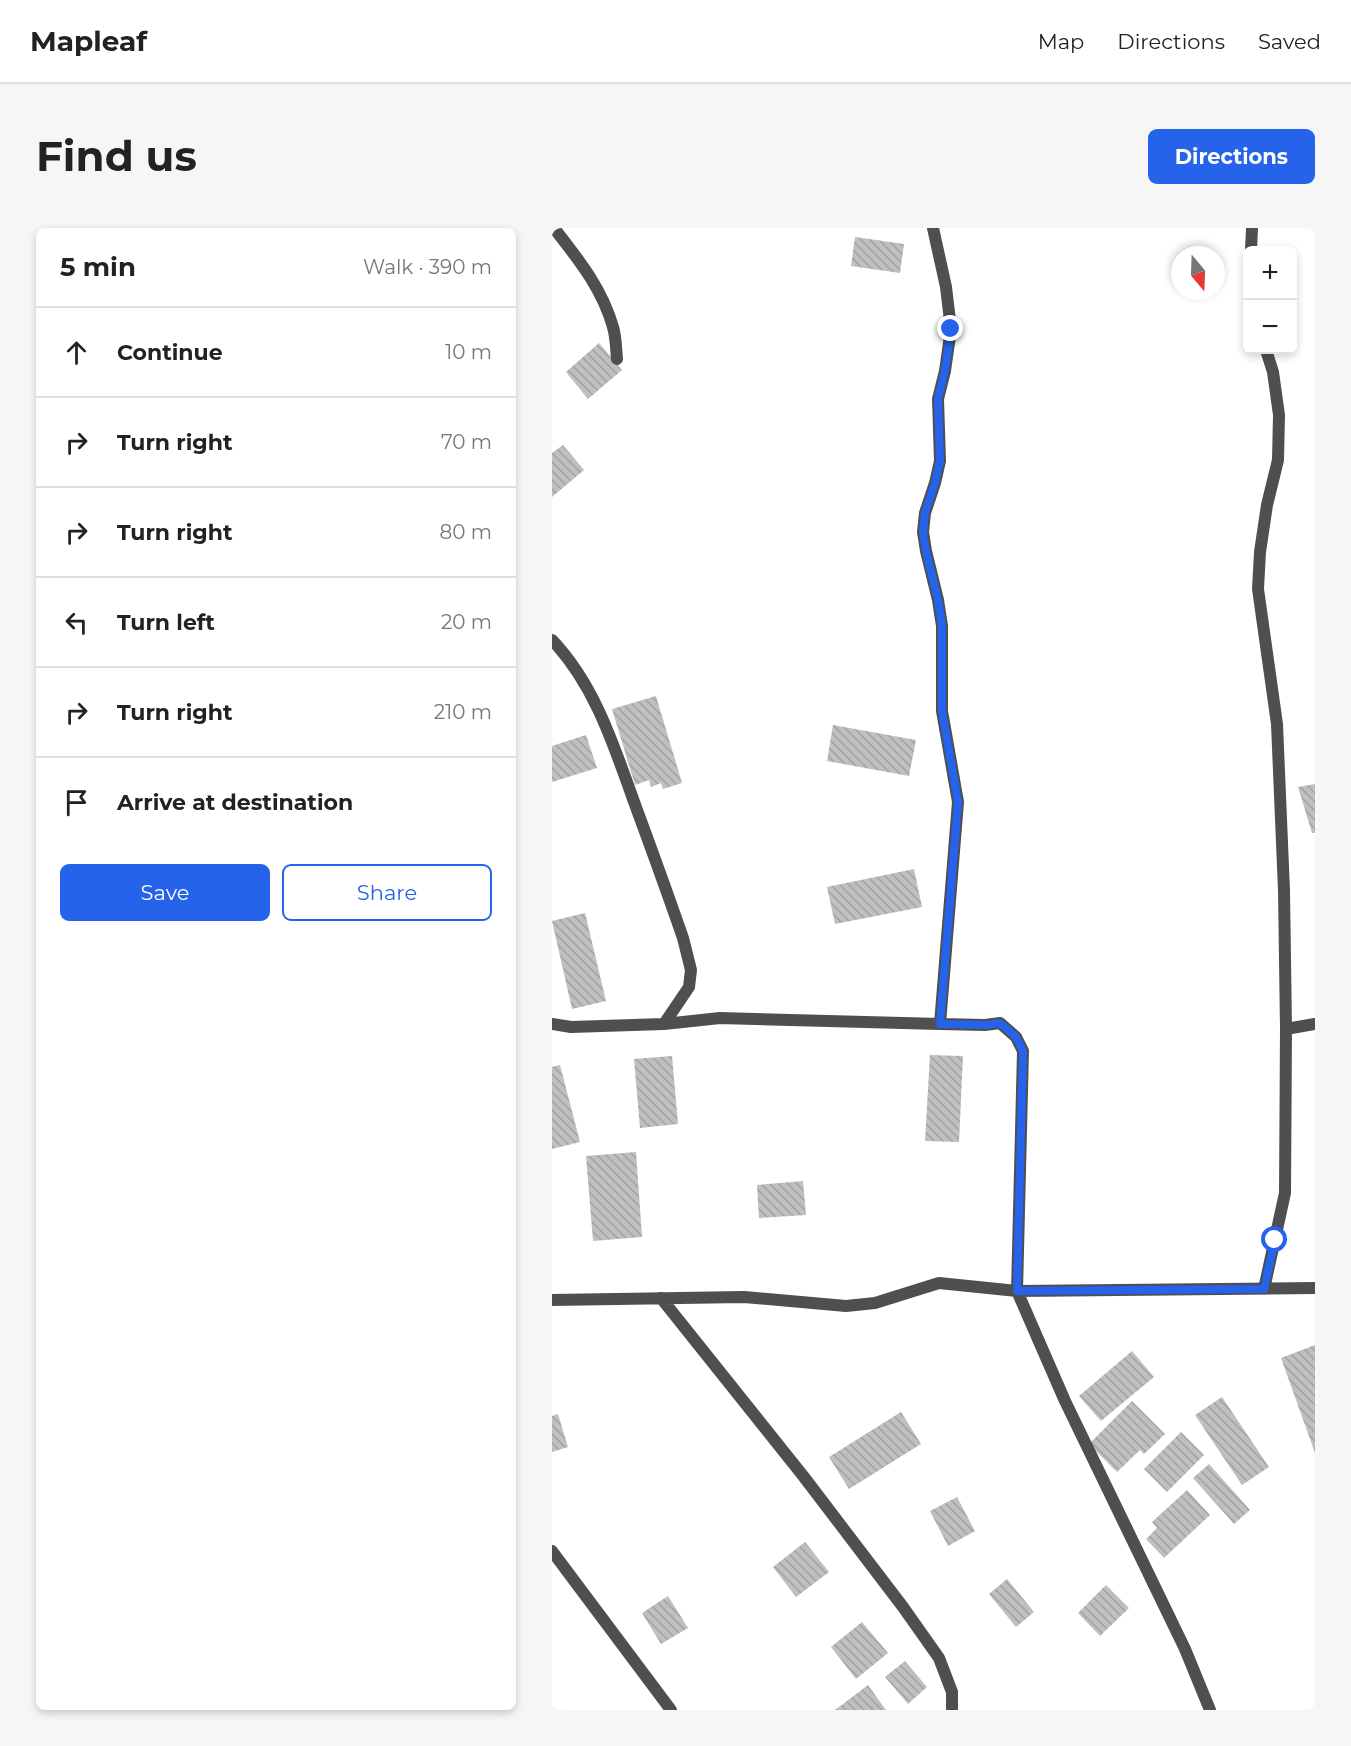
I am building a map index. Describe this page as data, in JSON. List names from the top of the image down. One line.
{"north":"bottom","page":{"header":"Mapleaf","nav":["Map","Directions","Saved"],"buttons":["Directions",["Save","Share"]],"title":"Find us","heading":["5 min","Walk · 390 m"],"map_buttons":["+","−"],"list":[["Continue","10 m"],["Turn right","70 m"],["Turn right","80 m"],["Turn left","20 m"],["Turn right","210 m"],"Arrive at destination"]}}
